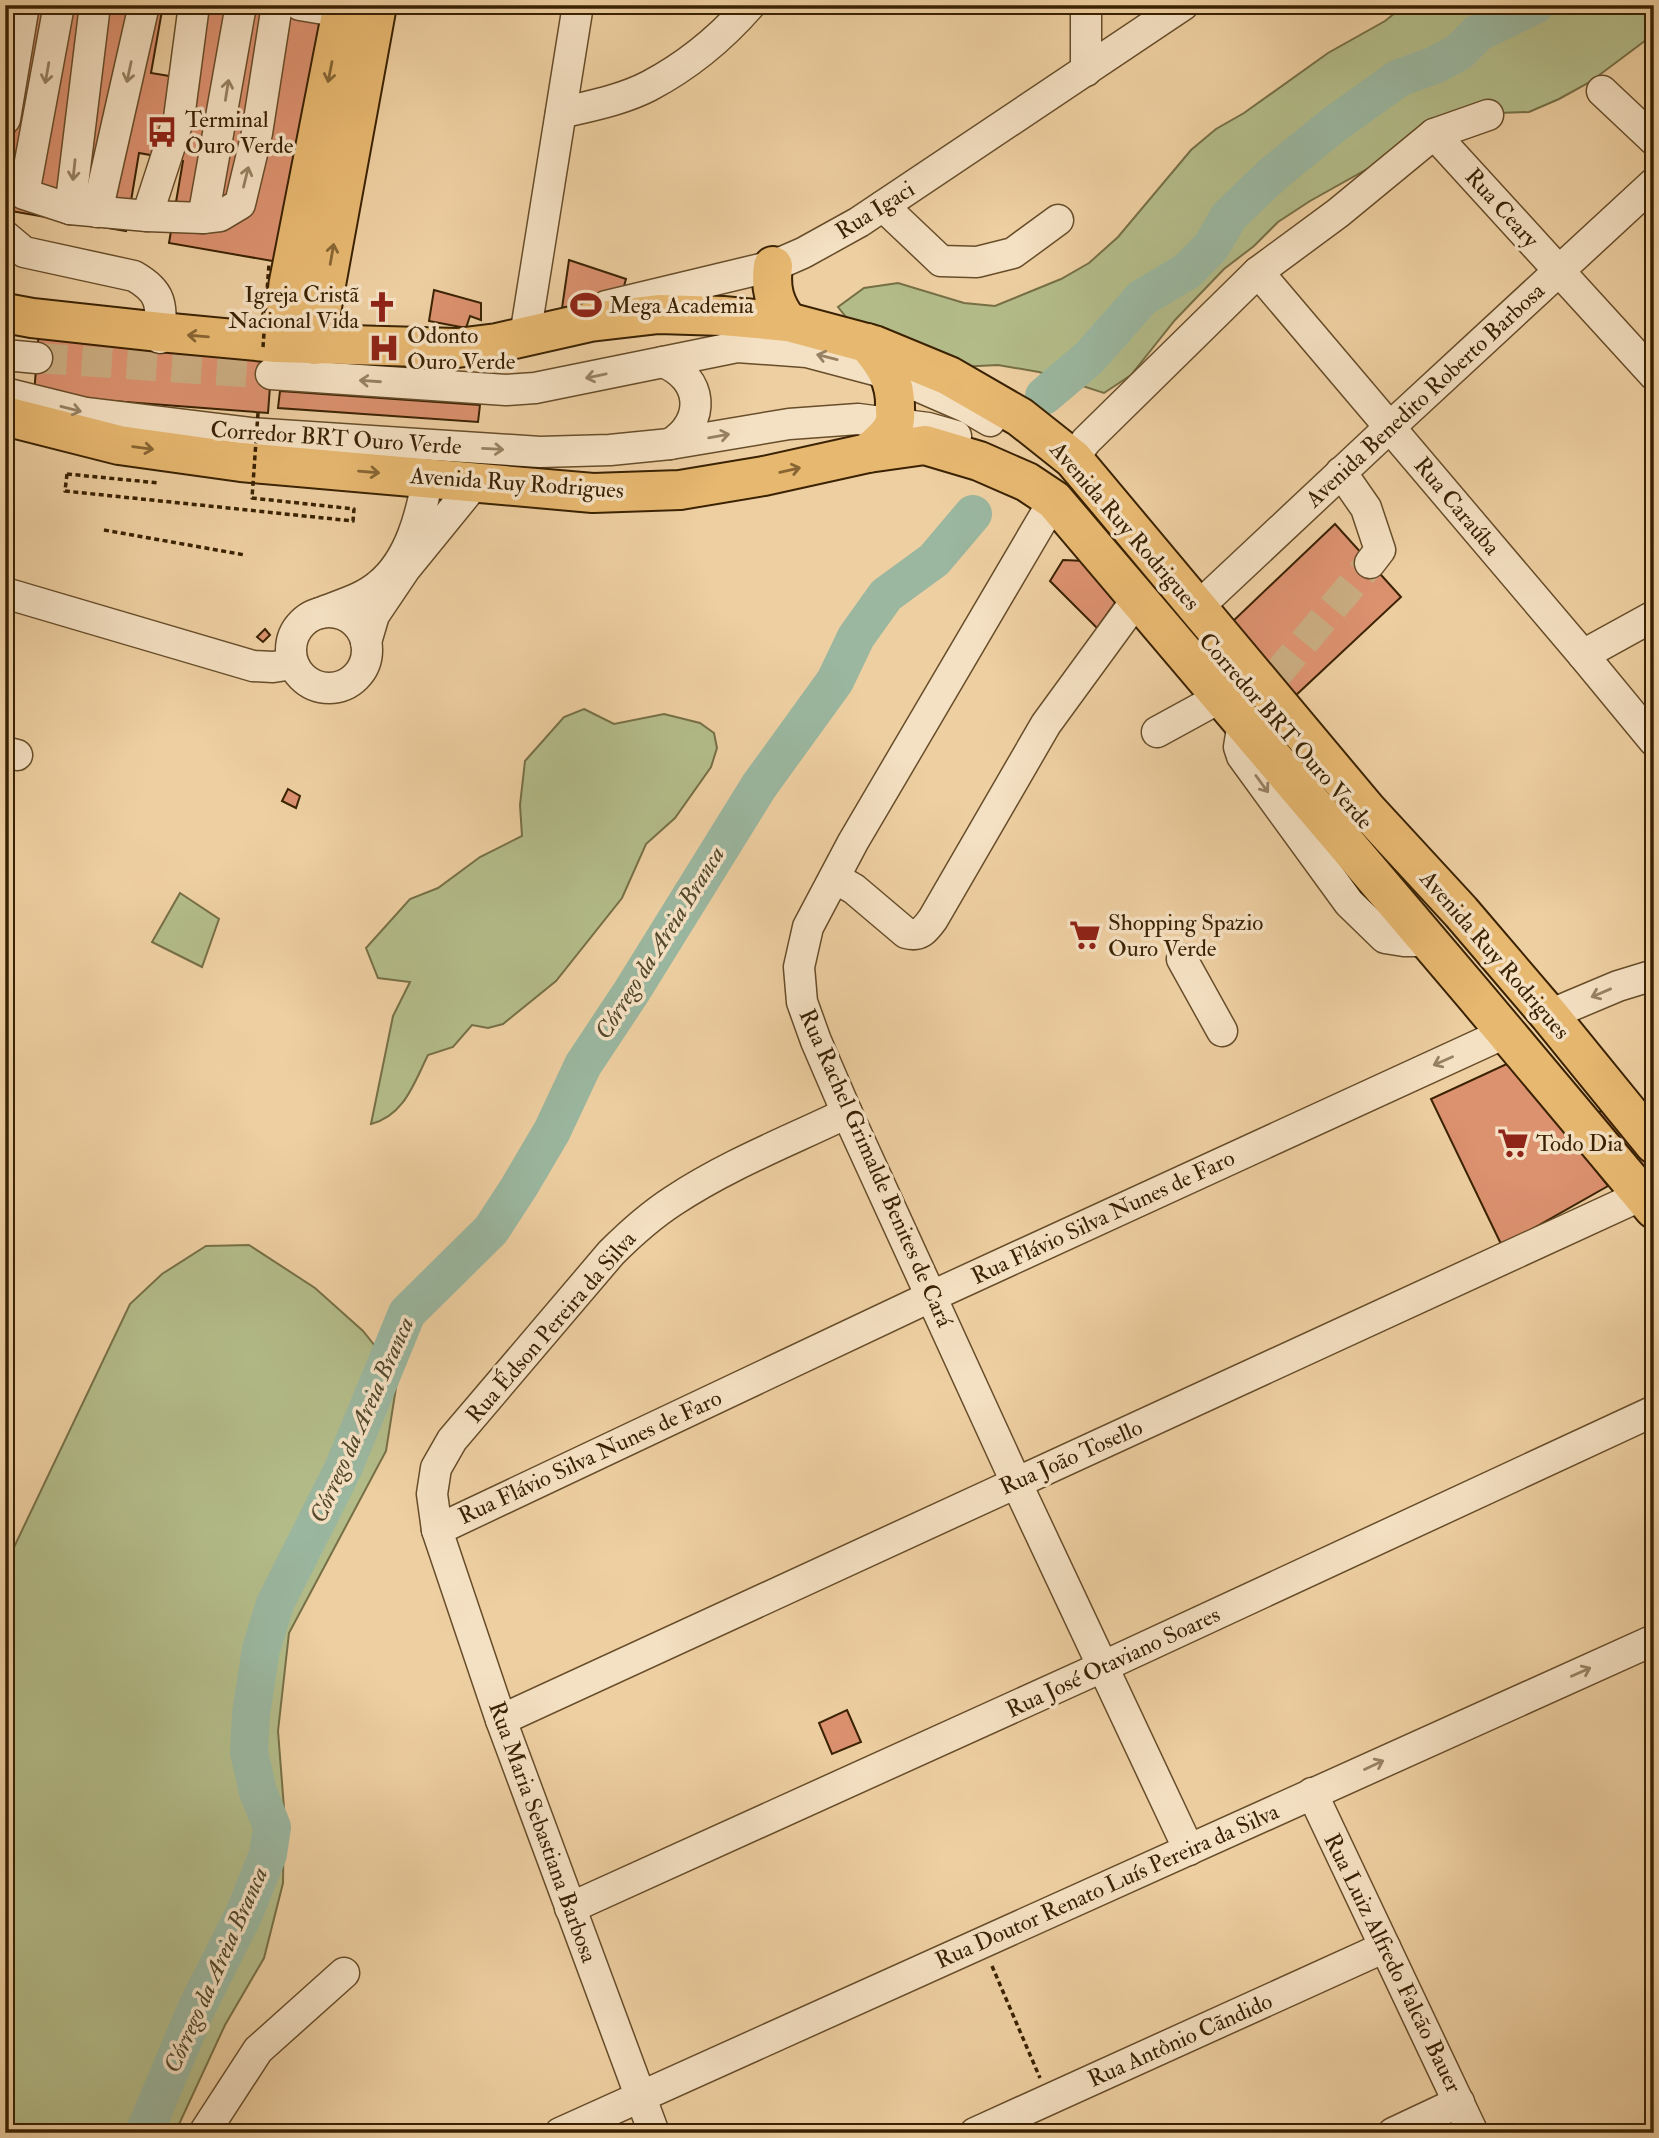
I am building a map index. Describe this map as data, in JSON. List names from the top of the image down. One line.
{"streets":{"main road":["Avenida Ruy Rodrigues"],"street":["Rua Ceary","Rua Igaci","Avenida Benedito Roberto Barbosa","Corredor BRT Ouro Verde","Rua Caraúba","Rua Rachel Grimalde Benites de Cará","Rua Flávio Silva Nunes de Faro","Rua Édson Pereira da Silva","Rua João Tosello","Rua José Otaviano Soares","Rua Maria Sebastiana Barbosa","Rua Doutor Renato Luís Pereira da Silva","Rua Luiz Alfredo Falcão Bauer","Rua Antônio Cãndido"]},"crossings":[["Rua Ceary","Avenida Benedito Roberto Barbosa"],["Rua Ceary","Rua Rachel Grimalde Benites de Cará"],["Rua Igaci","Avenida Ruy Rodrigues"],["Avenida Benedito Roberto Barbosa","Avenida Ruy Rodrigues"],["Avenida Benedito Roberto Barbosa","Rua Caraúba"],["Corredor BRT Ouro Verde","Avenida Ruy Rodrigues"],["Corredor BRT Ouro Verde","Rua Rachel Grimalde Benites de Cará"],["Corredor BRT Ouro Verde","Rua Flávio Silva Nunes de Faro"],["Avenida Ruy Rodrigues","Rua Rachel Grimalde Benites de Cará"],["Avenida Ruy Rodrigues","Rua Flávio Silva Nunes de Faro"],["Avenida Ruy Rodrigues","Rua João Tosello"],["Rua Caraúba","Rua Rachel Grimalde Benites de Cará"],["Rua Rachel Grimalde Benites de Cará","Rua Flávio Silva Nunes de Faro"],["Rua Rachel Grimalde Benites de Cará","Rua Édson Pereira da Silva"],["Rua Rachel Grimalde Benites de Cará","Rua João Tosello"],["Rua Rachel Grimalde Benites de Cará","Rua José Otaviano Soares"],["Rua Rachel Grimalde Benites de Cará","Rua Doutor Renato Luís Pereira da Silva"],["Rua Flávio Silva Nunes de Faro","Rua Édson Pereira da Silva"],["Rua Flávio Silva Nunes de Faro","Rua Maria Sebastiana Barbosa"],["Rua Édson Pereira da Silva","Rua Maria Sebastiana Barbosa"],["Rua João Tosello","Rua Maria Sebastiana Barbosa"],["Rua José Otaviano Soares","Rua Maria Sebastiana Barbosa"],["Rua Maria Sebastiana Barbosa","Rua Doutor Renato Luís Pereira da Silva"],["Rua Doutor Renato Luís Pereira da Silva","Rua Luiz Alfredo Falcão Bauer"],["Rua Luiz Alfredo Falcão Bauer","Rua Antônio Cãndido"]],"one_way":["Rua Flávio Silva Nunes de Faro"],"water":["Córrego da Areia Branca"],"places":{"bus stop":["Terminal Ouro Verde"],"sports":["Mega Academia"],"church":["Igreja Cristã Nacional Vida"],"hospital":["Odonto Ouro Verde"],"supermarket":["Shopping Spazio Ouro Verde","Todo Dia"]}}
